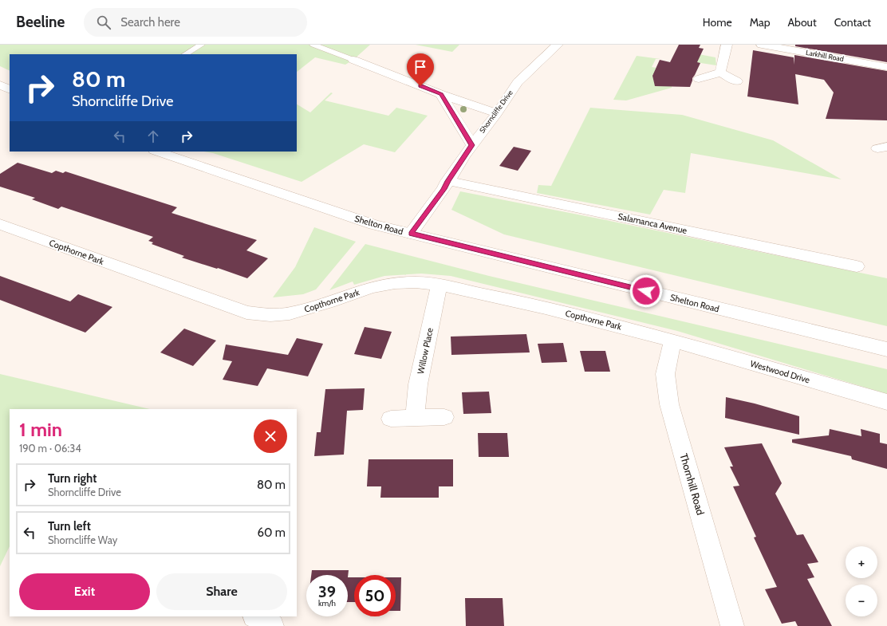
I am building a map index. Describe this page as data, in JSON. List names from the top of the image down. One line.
{"streets":{"street":["Larkhill Road","Shorncliffe Drive","Salamanca Avenue","Shelton Road","Copthorne Park","Willow Place","Westwood Drive","Thornhill Road"]},"crossings":[["Shorncliffe Drive","Salamanca Avenue"],["Shorncliffe Drive","Shelton Road"],["Copthorne Park","Willow Place"],["Copthorne Park","Westwood Drive"],["Copthorne Park","Thornhill Road"],["Westwood Drive","Thornhill Road"]],"page":{"header":"Beeline","search":"Search here","nav":["Home","Map","About","Contact"],"turn":["80 m","Shorncliffe Drive"],"heading":["1 min","190 m · 06:34"],"list":[{"name":"Turn right","note":"Shorncliffe Drive","value":"80 m"},{"name":"Turn left","note":"Shorncliffe Way","value":"60 m"}],"map_buttons":["+","−"],"buttons":["Exit","Share"],"speed":"39 km/h","limit":"50"}}
